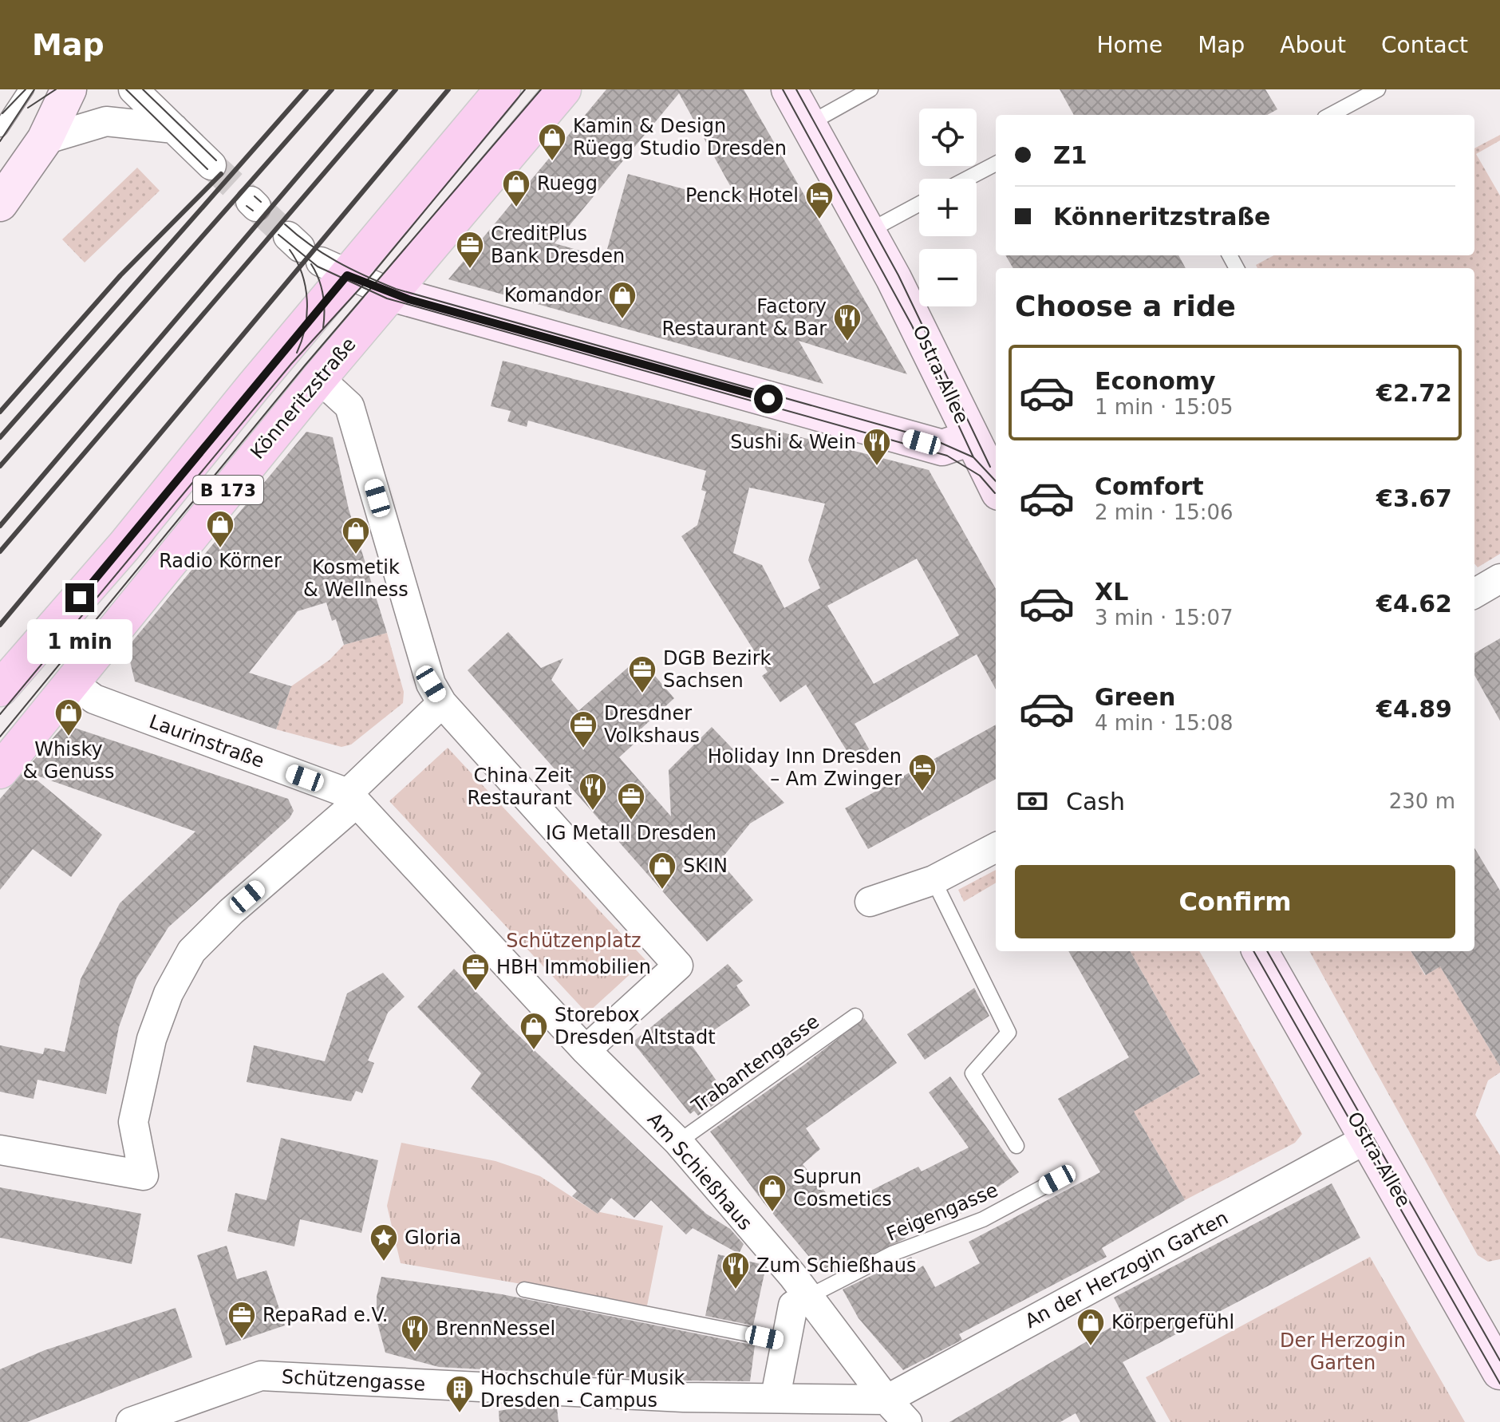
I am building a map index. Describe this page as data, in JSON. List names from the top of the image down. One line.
{"streets":{"main road":["Könneritzstraße","B 173"],"street":["Ostra-Allee","Laurinstraße","Am Schießhaus","An der Herzogin Garten","Schützengasse"],"lane":["Trabantengasse","Feigengasse"]},"crossings":[["Ostra-Allee","An der Herzogin Garten"],["Könneritzstraße","Laurinstraße"],["Trabantengasse","Am Schießhaus"],["Am Schießhaus","Feigengasse"],["Am Schießhaus","An der Herzogin Garten"]],"parks":["Schützenplatz","Der Herzogin Garten"],"places":{"shop":["Kamin & Design Rüegg Studio Dresden","Ruegg","Komandor","Radio Körner","Kosmetik & Wellness","Whisky & Genuss","SKIN","Storebox Dresden Altstadt","Suprun Cosmetics","Körpergefühl"],"hotel":["Penck Hotel","Holiday Inn Dresden – Am Zwinger"],"office":["CreditPlus Bank Dresden","DGB Bezirk Sachsen","Dresdner Volkshaus","IG Metall Dresden","HBH Immobilien","RepaRad e.V."],"restaurant":["Factory Restaurant & Bar","Sushi & Wein","China Zeit Restaurant","Zum Schießhaus","BrennNessel"],"place":["Gloria"],"building":["Hochschule für Musik Dresden - Campus"]},"page":{"header":"Map","nav":["Home","Map","About","Contact"],"map_buttons":["+","−"],"banner":["Z1","Könneritzstraße"],"heading":"Choose a ride","list":[{"name":"Economy","note":"1 min · 15:05","value":"€2.72"},{"name":"Comfort","note":"2 min · 15:06","value":"€3.67"},{"name":"XL","note":"3 min · 15:07","value":"€4.62"},{"name":"Green","note":"4 min · 15:08","value":"€4.89"}],"bubble":"1 min","pay":["Cash","230 m"],"buttons":"Confirm"}}
